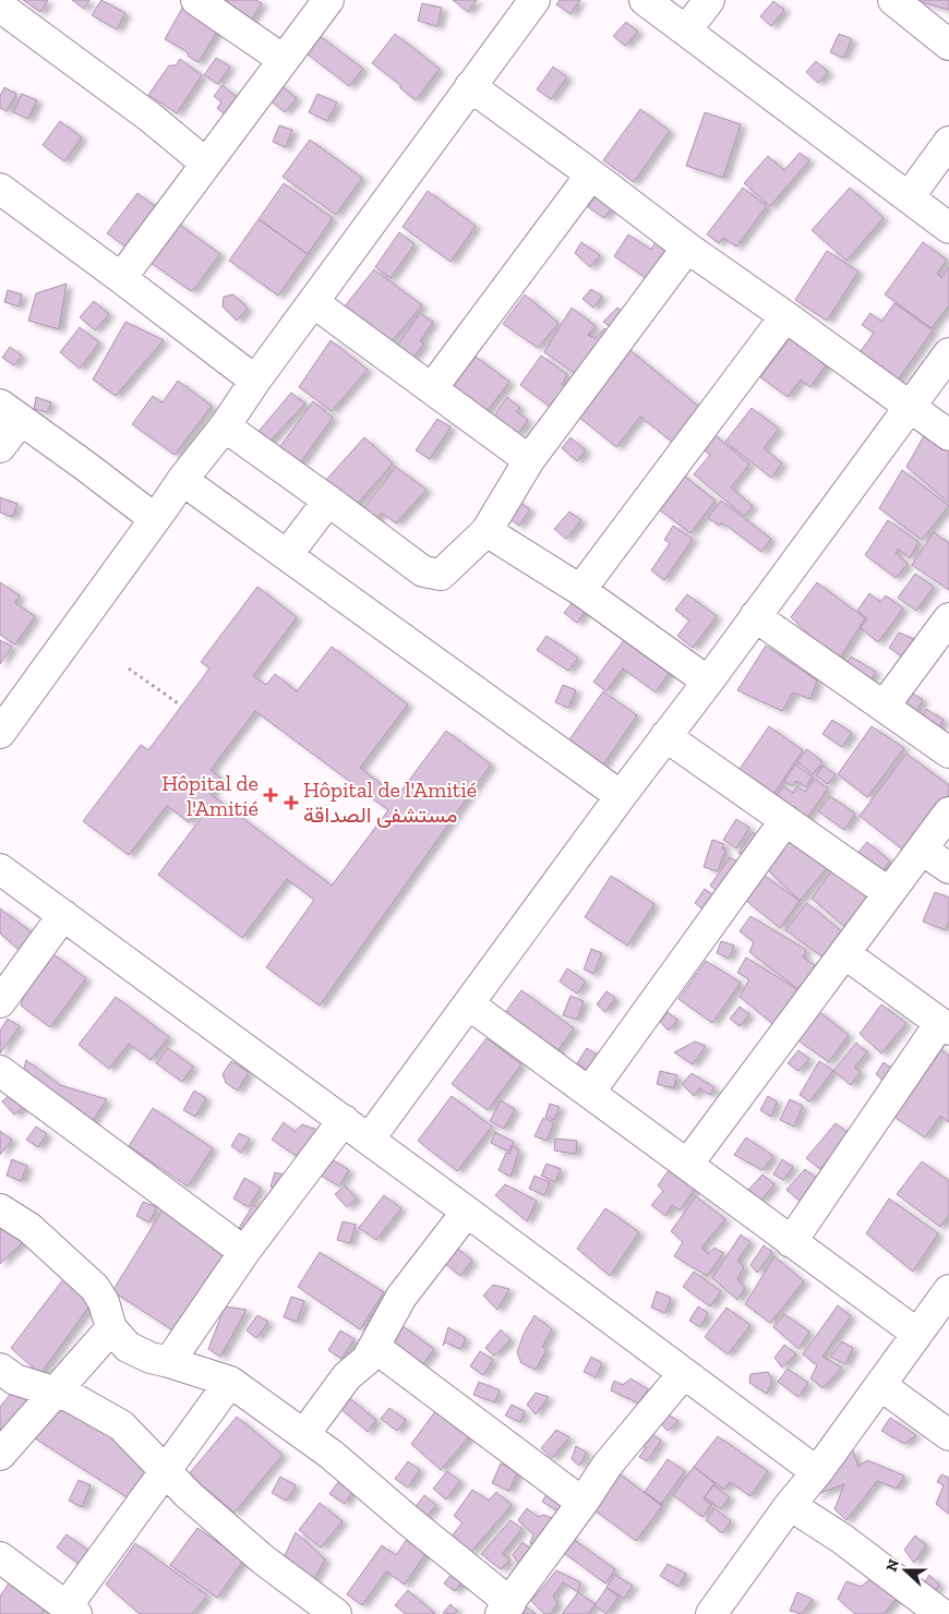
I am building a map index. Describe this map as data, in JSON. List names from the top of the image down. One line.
{"places":{"health":["Hôpital de l'Amitié","Hôpital de l'Amitié مستشفى الصداقة"]},"north":"left"}
